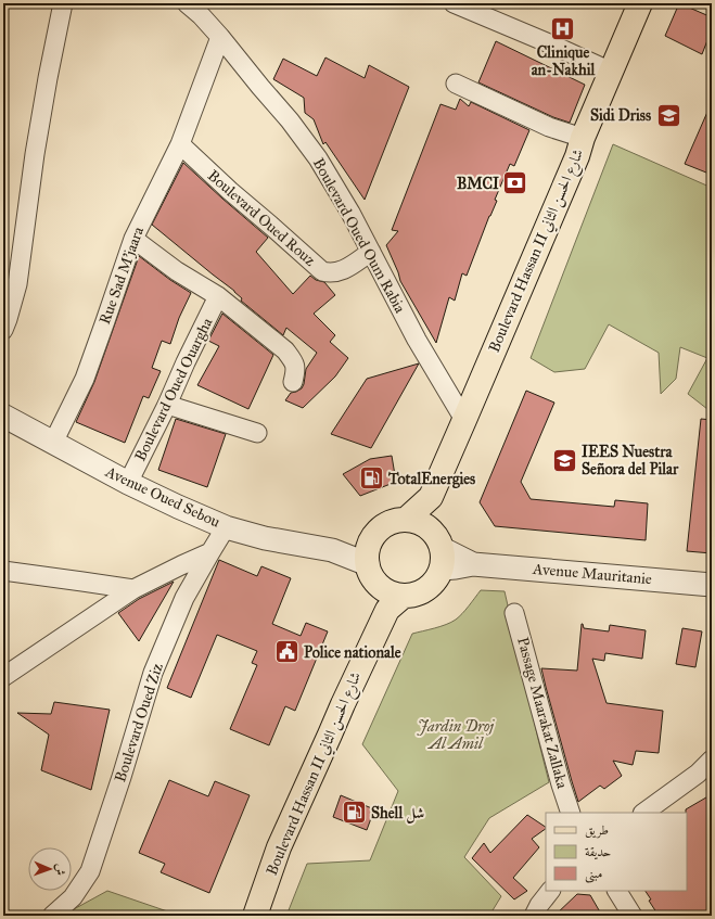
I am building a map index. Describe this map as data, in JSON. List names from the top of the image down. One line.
{"streets":{"main road":["Boulevard Hassan II شارع الحسن الثاني"],"street":["Boulevard Oued Rouz","Boulevard Oued Oum Rabia","Rue Sad M'jaara","Boulevard Oued Ouargha","Avenue Oued Sebou","Avenue Mauritanie","Passage Maarakat Zallaka","Boulevard Oued Ziz"]},"crossings":[["Boulevard Oued Rouz","Boulevard Oued Oum Rabia"],["Boulevard Oued Rouz","Rue Sad M'jaara"],["Boulevard Oued Oum Rabia","Boulevard Hassan II شارع الحسن الثاني"],["Boulevard Oued Oum Rabia","Rue Sad M'jaara"],["Boulevard Hassan II شارع الحسن الثاني","Avenue Oued Sebou"],["Boulevard Hassan II شارع الحسن الثاني","Avenue Mauritanie"],["Rue Sad M'jaara","Avenue Oued Sebou"],["Boulevard Oued Ouargha","Avenue Oued Sebou"],["Avenue Oued Sebou","Avenue Mauritanie"],["Avenue Oued Sebou","Boulevard Oued Ziz"]],"parks":["Jardin Droj Al Amil"],"places":{"hospital":["Clinique an-Nakhil"],"school or university":["Sidi Driss","IEES Nuestra Señora del Pilar"],"bank":["BMCI"],"fuel station":["TotalEnergies","Shell شل"],"public building":["Police nationale"]},"legend":["طريق","حديقة","مبنى"],"north":"right"}
